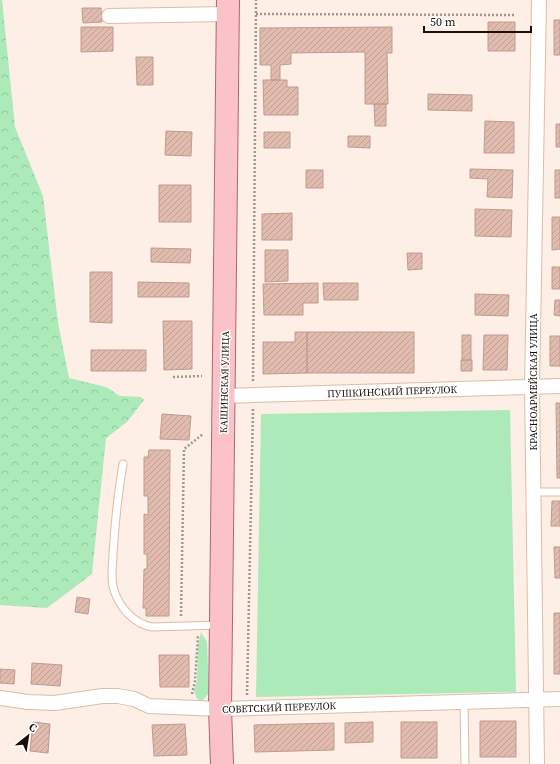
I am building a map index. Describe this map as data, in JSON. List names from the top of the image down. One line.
{"streets":{"main road":["КАШИНСКАЯ УЛИЦА"],"street":["КРАСНОАРМЕЙСКАЯ УЛИЦА","ПУШКИНСКИЙ ПЕРЕУЛОК","СОВЕТСКИЙ ПЕРЕУЛОК"]},"crossings":[["КАШИНСКАЯ УЛИЦА","ПУШКИНСКИЙ ПЕРЕУЛОК"],["КАШИНСКАЯ УЛИЦА","СОВЕТСКИЙ ПЕРЕУЛОК"],["КРАСНОАРМЕЙСКАЯ УЛИЦА","ПУШКИНСКИЙ ПЕРЕУЛОК"],["КРАСНОАРМЕЙСКАЯ УЛИЦА","СОВЕТСКИЙ ПЕРЕУЛОК"]],"scale_bar":"50 m","north":"top right"}
